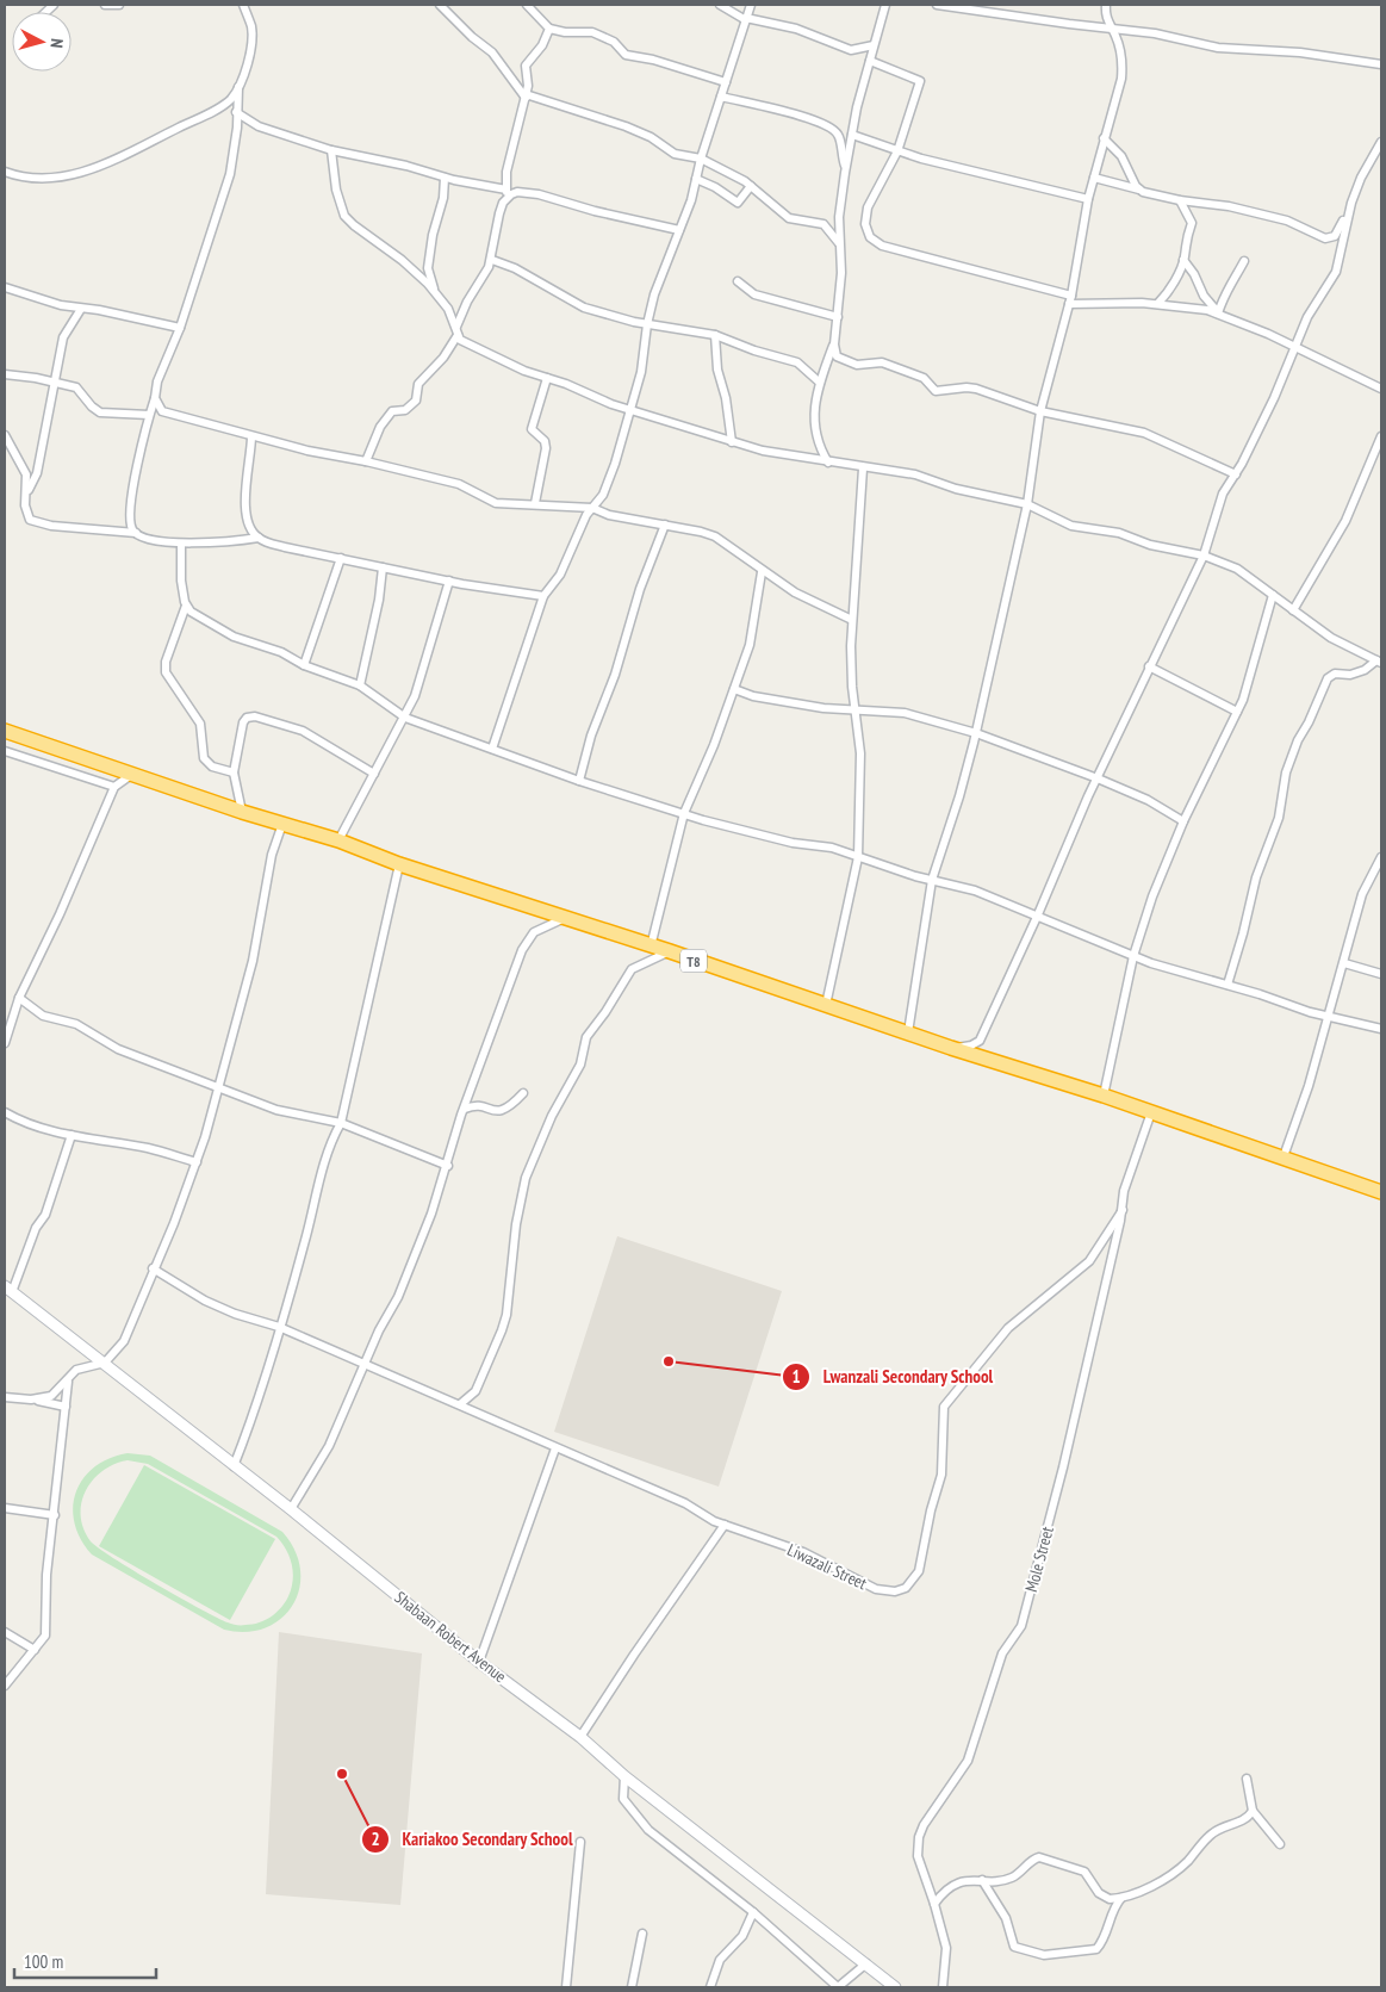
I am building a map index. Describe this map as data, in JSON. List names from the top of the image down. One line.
{"streets":{"highway":["T8"],"street":["Mole Street","Liwazali Street","Shabaan Robert Avenue"]},"crossings":[["T8","Mole Street"],["Mole Street","Liwazali Street"]],"places":["Lwanzali Secondary School","Kariakoo Secondary School"],"scale_bar":"100 m","north":"right"}
